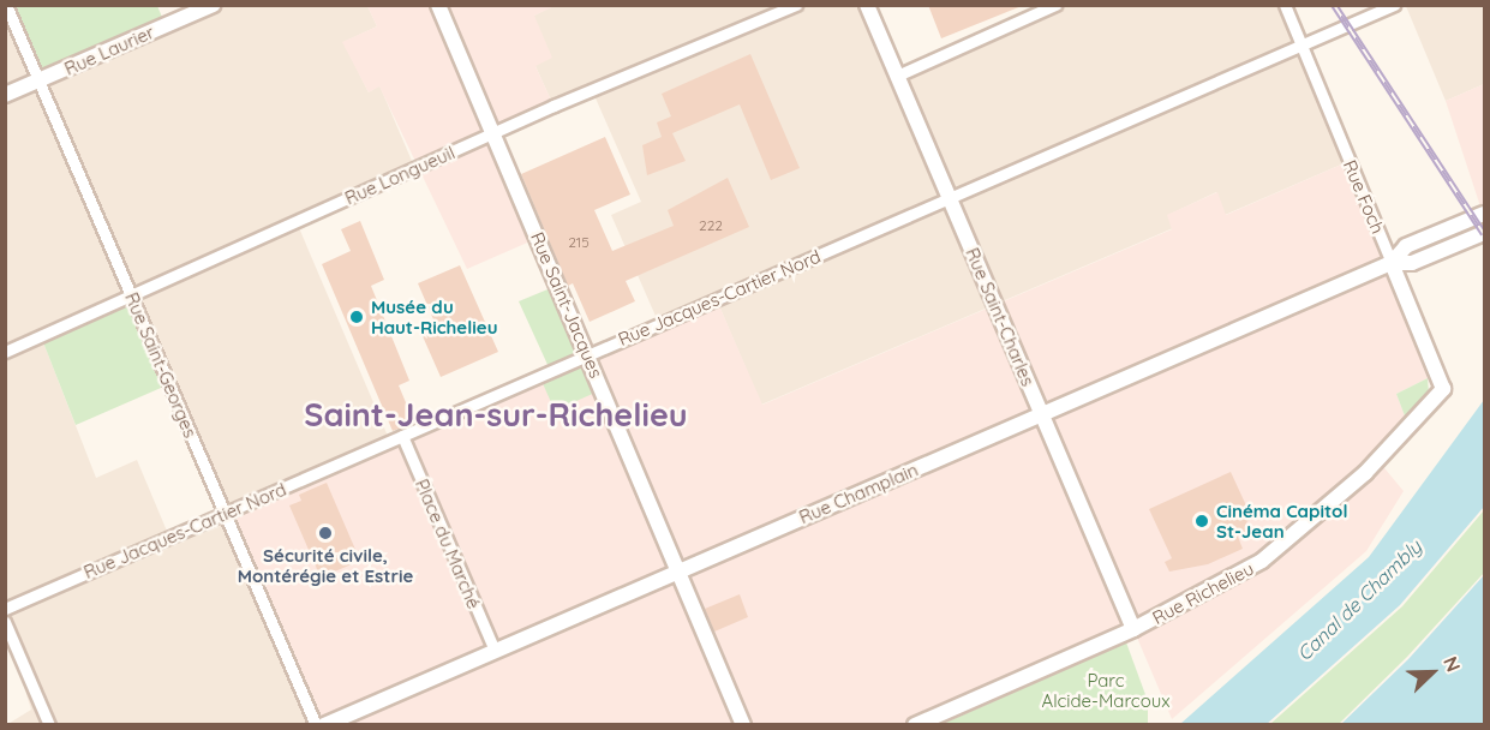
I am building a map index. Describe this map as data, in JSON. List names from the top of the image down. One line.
{"streets":{"street":["Rue Laurier","Rue Longueuil","Rue Foch","Rue Jacques-Cartier Nord","Rue Saint-Jacques","Rue Saint-Charles","Rue Saint-Georges","Rue Champlain","Place du Marché","Rue Richelieu"]},"crossings":[["Rue Laurier","Rue Saint-Georges"],["Rue Longueuil","Rue Saint-Jacques"],["Rue Longueuil","Rue Saint-Georges"],["Rue Foch","Rue Jacques-Cartier Nord"],["Rue Foch","Rue Champlain"],["Rue Foch","Rue Richelieu"],["Rue Jacques-Cartier Nord","Rue Saint-Jacques"],["Rue Jacques-Cartier Nord","Rue Saint-Charles"],["Rue Jacques-Cartier Nord","Rue Saint-Georges"],["Rue Jacques-Cartier Nord","Place du Marché"],["Rue Saint-Jacques","Rue Champlain"],["Rue Saint-Charles","Rue Champlain"],["Rue Saint-Charles","Rue Richelieu"],["Rue Champlain","Place du Marché"]],"districts":["Saint-Jean-sur-Richelieu"],"water":["Canal de Chambly"],"parks":["Parc Alcide-Marcoux"],"places":["Musée du Haut-Richelieu","Cinéma Capitol St-Jean","Sécurité civile, Montérégie et Estrie"],"house_numbers":["222","215"],"north":"top right"}
